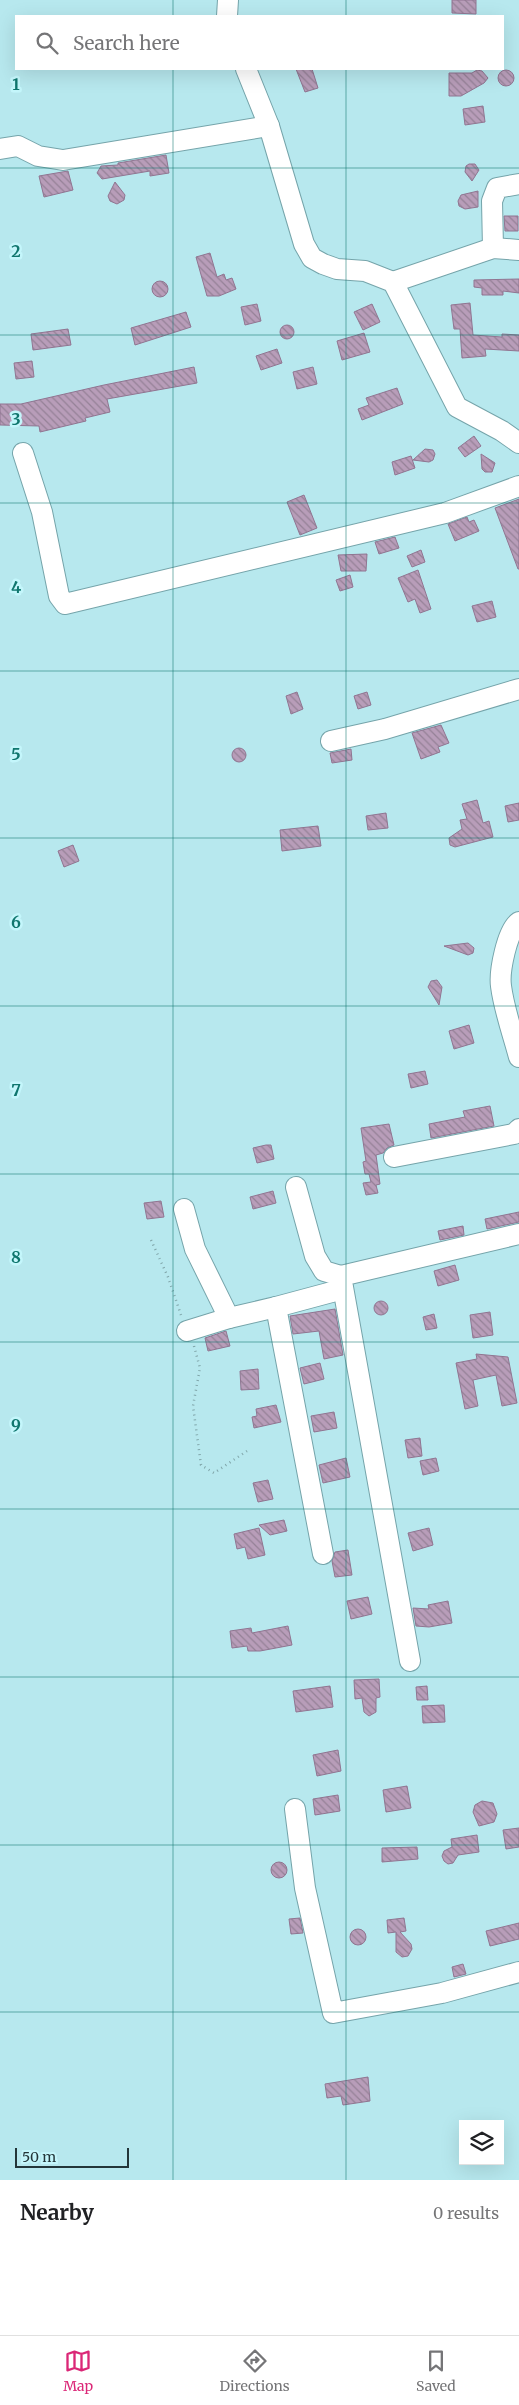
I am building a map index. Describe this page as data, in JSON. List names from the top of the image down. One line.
{"scale_bar":"50 m","page":{"search":"Search here","scale":"50 m","heading":["Nearby","0 results"],"nav":["Map","Directions","Saved"]},"grid":{"rows":["1","2","3","4","5","6","7","8","9"]}}
